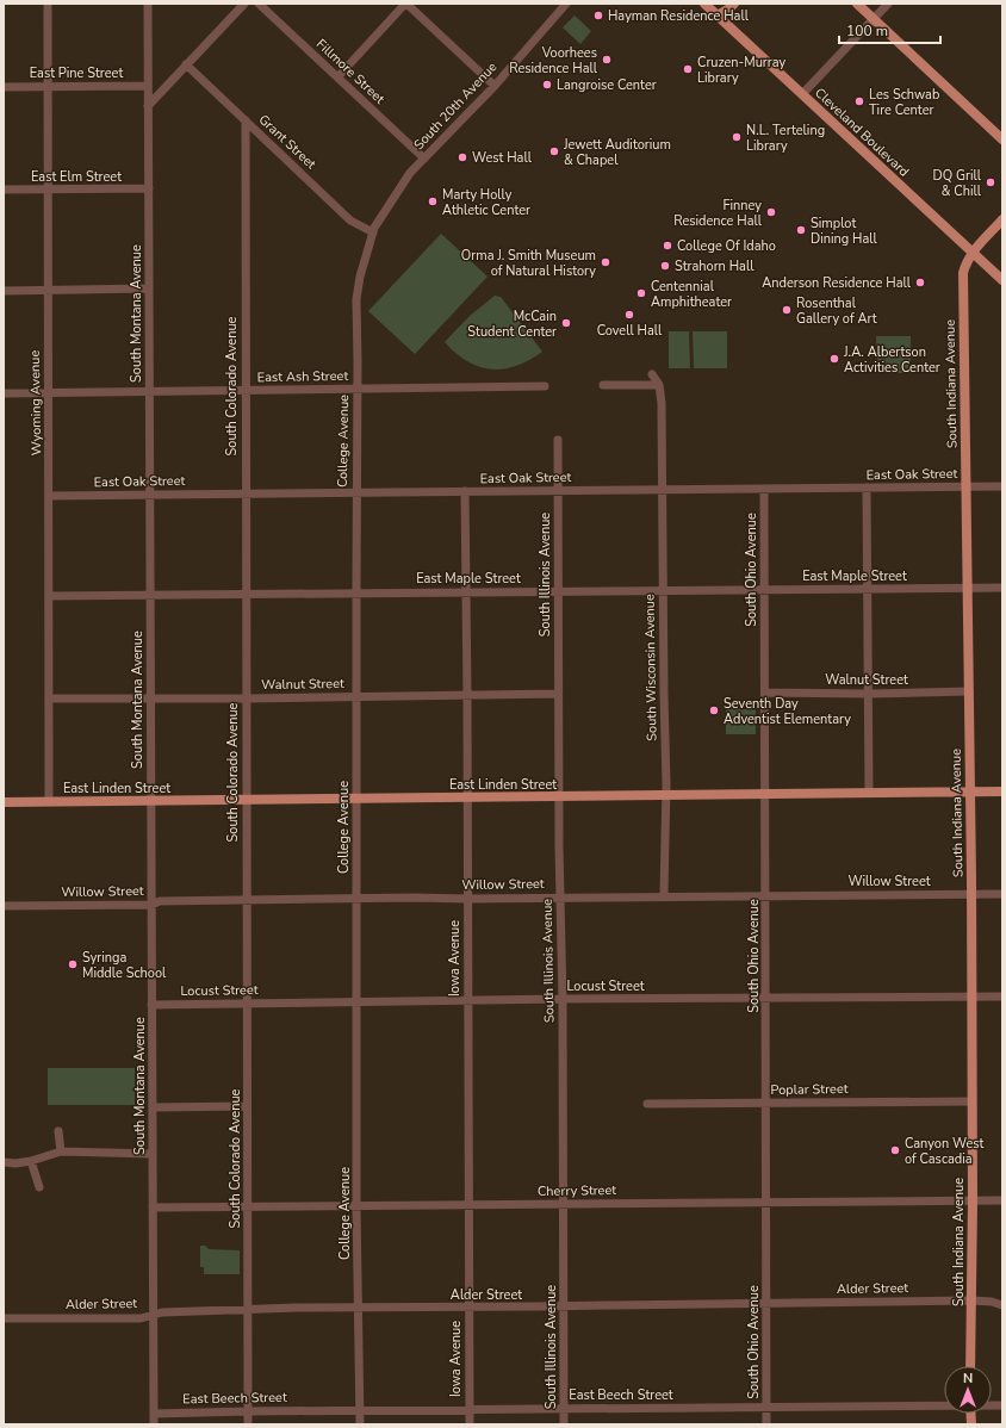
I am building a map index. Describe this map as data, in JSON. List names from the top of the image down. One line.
{"streets":{"main road":["Cleveland Boulevard","South Indiana Avenue","East Linden Street"],"street":["Fillmore Street","East Pine Street","South 20th Avenue","Grant Street","East Elm Street","South Montana Avenue","East Ash Street","South Colorado Avenue","Wyoming Avenue","College Avenue","East Oak Street","South Ohio Avenue","South Illinois Avenue","East Maple Street","South Wisconsin Avenue","Walnut Street","Willow Street","Iowa Avenue","Locust Street","Poplar Street","Cherry Street","Alder Street","East Beech Street"]},"crossings":[["Fillmore Street","South 20th Avenue"],["East Pine Street","South Montana Avenue"],["East Pine Street","Wyoming Avenue"],["South 20th Avenue","Grant Street"],["South 20th Avenue","College Avenue"],["Cleveland Boulevard","South Indiana Avenue"],["Grant Street","South Colorado Avenue"],["Grant Street","College Avenue"],["East Elm Street","South Montana Avenue"],["East Elm Street","Wyoming Avenue"],["South Montana Avenue","East Ash Street"],["South Montana Avenue","East Oak Street"],["South Montana Avenue","East Maple Street"],["South Montana Avenue","Walnut Street"],["South Montana Avenue","East Linden Street"],["South Montana Avenue","Willow Street"],["South Montana Avenue","Locust Street"],["South Montana Avenue","Cherry Street"],["South Montana Avenue","Alder Street"],["South Montana Avenue","East Beech Street"],["East Ash Street","South Colorado Avenue"],["East Ash Street","Wyoming Avenue"],["East Ash Street","College Avenue"],["South Indiana Avenue","East Oak Street"],["South Indiana Avenue","East Maple Street"],["South Indiana Avenue","Walnut Street"],["South Indiana Avenue","East Linden Street"],["South Indiana Avenue","Willow Street"],["South Indiana Avenue","Locust Street"],["South Indiana Avenue","Poplar Street"],["South Indiana Avenue","Cherry Street"],["South Indiana Avenue","Alder Street"],["South Colorado Avenue","East Oak Street"],["South Colorado Avenue","East Maple Street"],["South Colorado Avenue","Walnut Street"],["South Colorado Avenue","East Linden Street"],["South Colorado Avenue","Willow Street"],["South Colorado Avenue","Locust Street"],["South Colorado Avenue","Cherry Street"],["South Colorado Avenue","Alder Street"],["South Colorado Avenue","East Beech Street"],["Wyoming Avenue","East Oak Street"],["Wyoming Avenue","East Maple Street"],["Wyoming Avenue","Walnut Street"],["Wyoming Avenue","East Linden Street"],["College Avenue","East Oak Street"],["College Avenue","East Maple Street"],["College Avenue","Walnut Street"],["College Avenue","East Linden Street"],["College Avenue","Willow Street"],["College Avenue","Locust Street"],["College Avenue","Cherry Street"],["College Avenue","Alder Street"],["College Avenue","East Beech Street"],["East Oak Street","South Ohio Avenue"],["East Oak Street","South Illinois Avenue"],["East Oak Street","South Wisconsin Avenue"],["East Oak Street","Iowa Avenue"],["South Ohio Avenue","East Maple Street"],["South Ohio Avenue","Walnut Street"],["South Ohio Avenue","East Linden Street"],["South Ohio Avenue","Willow Street"],["South Ohio Avenue","Locust Street"],["South Ohio Avenue","Poplar Street"],["South Ohio Avenue","Cherry Street"],["South Ohio Avenue","Alder Street"],["South Ohio Avenue","East Beech Street"],["South Illinois Avenue","East Maple Street"],["South Illinois Avenue","Walnut Street"],["South Illinois Avenue","East Linden Street"],["South Illinois Avenue","Willow Street"],["South Illinois Avenue","Locust Street"],["South Illinois Avenue","Cherry Street"],["South Illinois Avenue","Alder Street"],["South Illinois Avenue","East Beech Street"],["East Maple Street","South Wisconsin Avenue"],["East Maple Street","Iowa Avenue"],["South Wisconsin Avenue","East Linden Street"],["South Wisconsin Avenue","Willow Street"],["Walnut Street","Iowa Avenue"],["East Linden Street","Iowa Avenue"],["Willow Street","Iowa Avenue"],["Iowa Avenue","Locust Street"],["Iowa Avenue","Cherry Street"],["Iowa Avenue","Alder Street"],["Iowa Avenue","East Beech Street"]],"places":["Hayman Residence Hall","Voorhees Residence Hall","Cruzen-Murray Library","Langroise Center","Les Schwab Tire Center","N.L. Terteling Library","Jewett Auditorium & Chapel","West Hall","DQ Grill & Chill","Marty Holly Athletic Center","Finney Residence Hall","Simplot Dining Hall","College Of Idaho","Orma J. Smith Museum of Natural History","Strahorn Hall","Anderson Residence Hall","Centennial Amphitheater","Rosenthal Gallery of Art","Covell Hall","McCain Student Center","J.A. Albertson Activities Center","Seventh Day Adventist Elementary","Syringa Middle School","Canyon West of Cascadia"],"scale_bar":"100 m","north":"top"}
